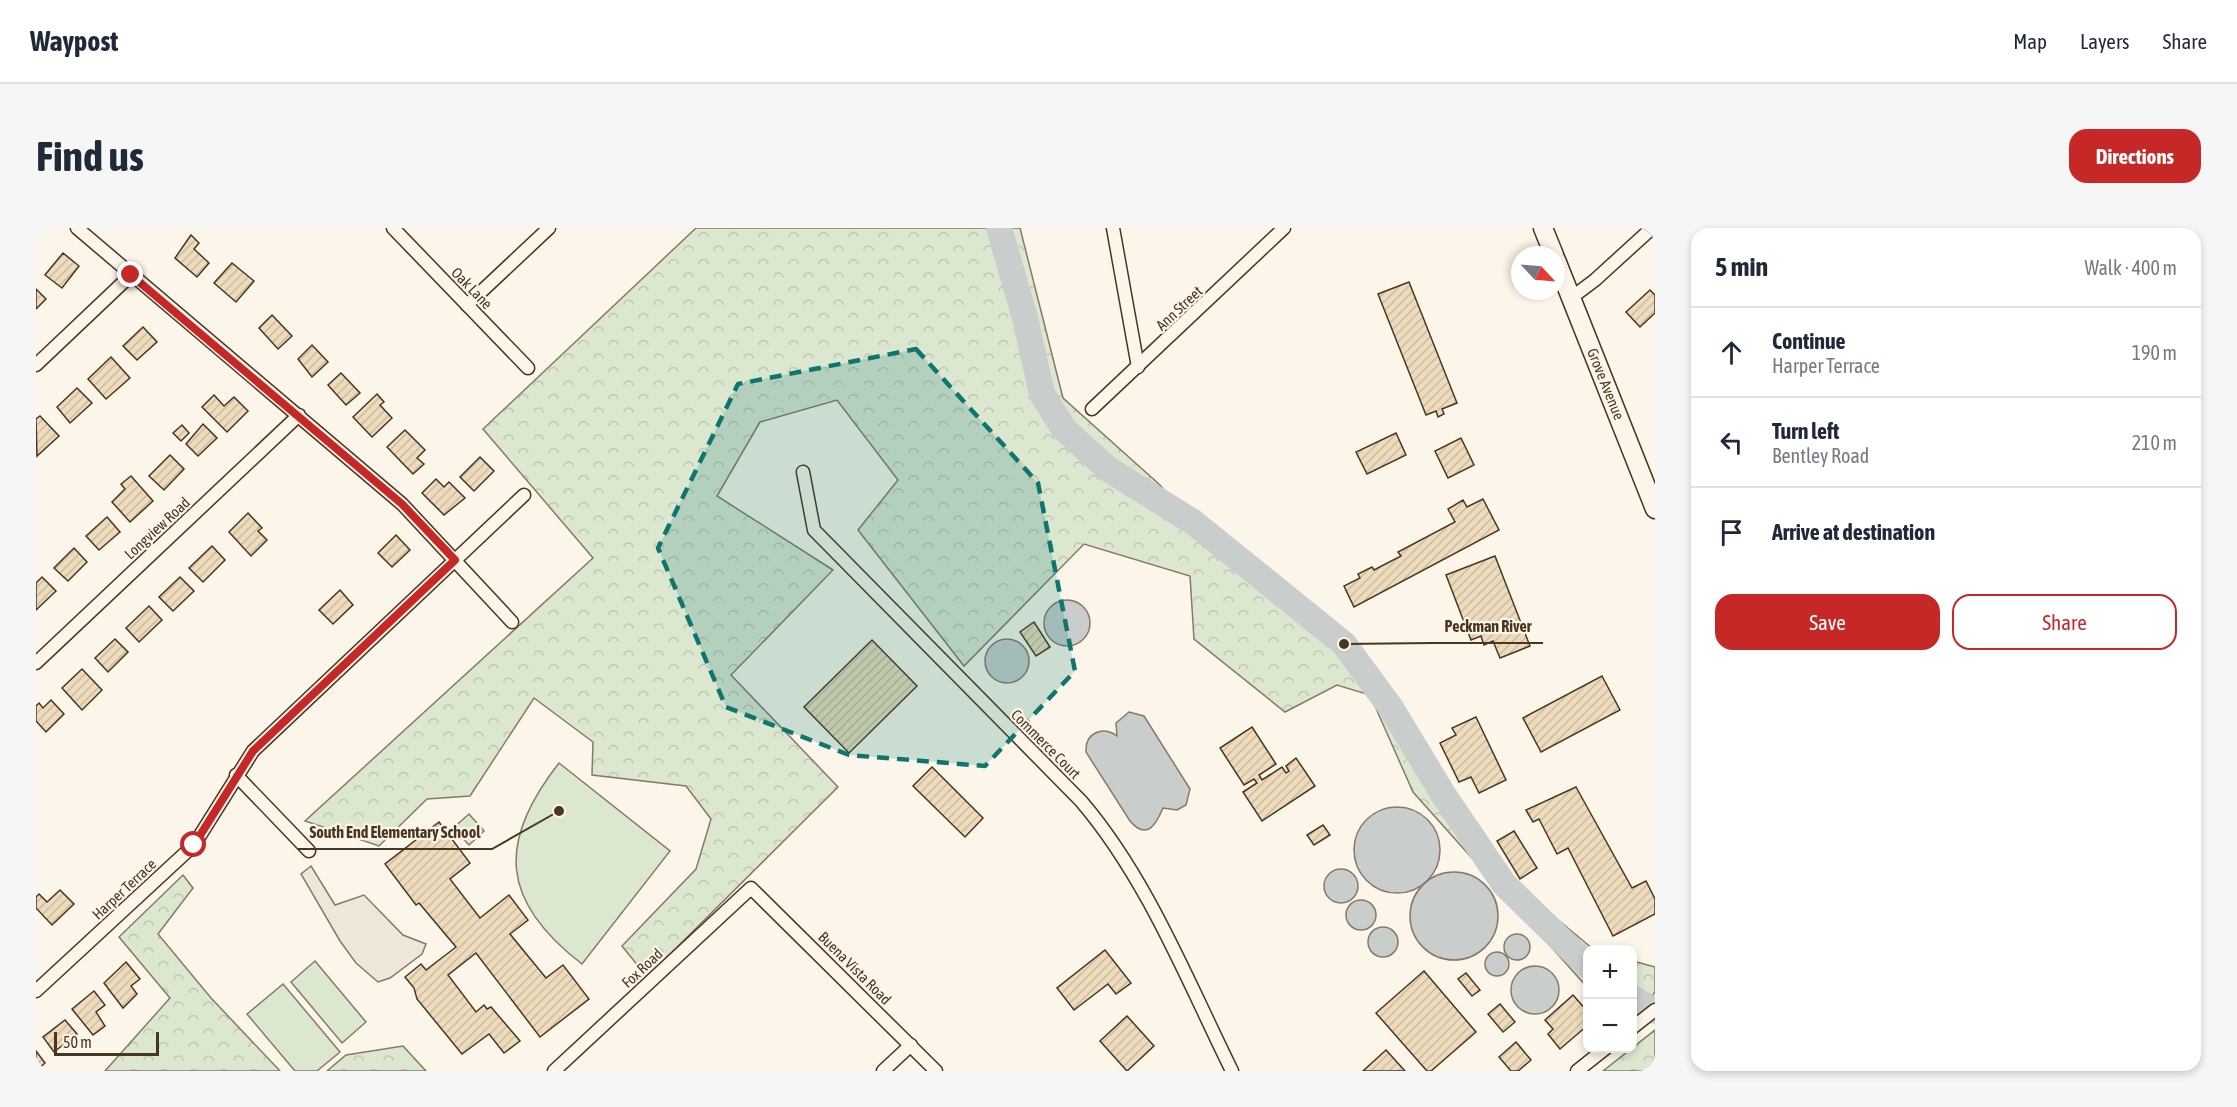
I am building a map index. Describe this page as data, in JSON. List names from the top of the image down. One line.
{"streets":{"street":["Oak Lane","Ann Street","Grove Avenue","Longview Road","Commerce Court","Harper Terrace","Fox Road","Buena Vista Road"]},"crossings":[["Fox Road","Buena Vista Road"]],"places":["Peckman River","South End Elementary School"],"scale_bar":"50 m","north":"bottom right","page":{"header":"Waypost","nav":["Map","Layers","Share"],"buttons":["Directions",["Save","Share"]],"title":"Find us","heading":["5 min","Walk · 400 m"],"list":[["Continue","Harper Terrace","190 m"],["Turn left","Bentley Road","210 m"],"Arrive at destination"],"map_buttons":["+","−"],"scale":"50 m"}}
